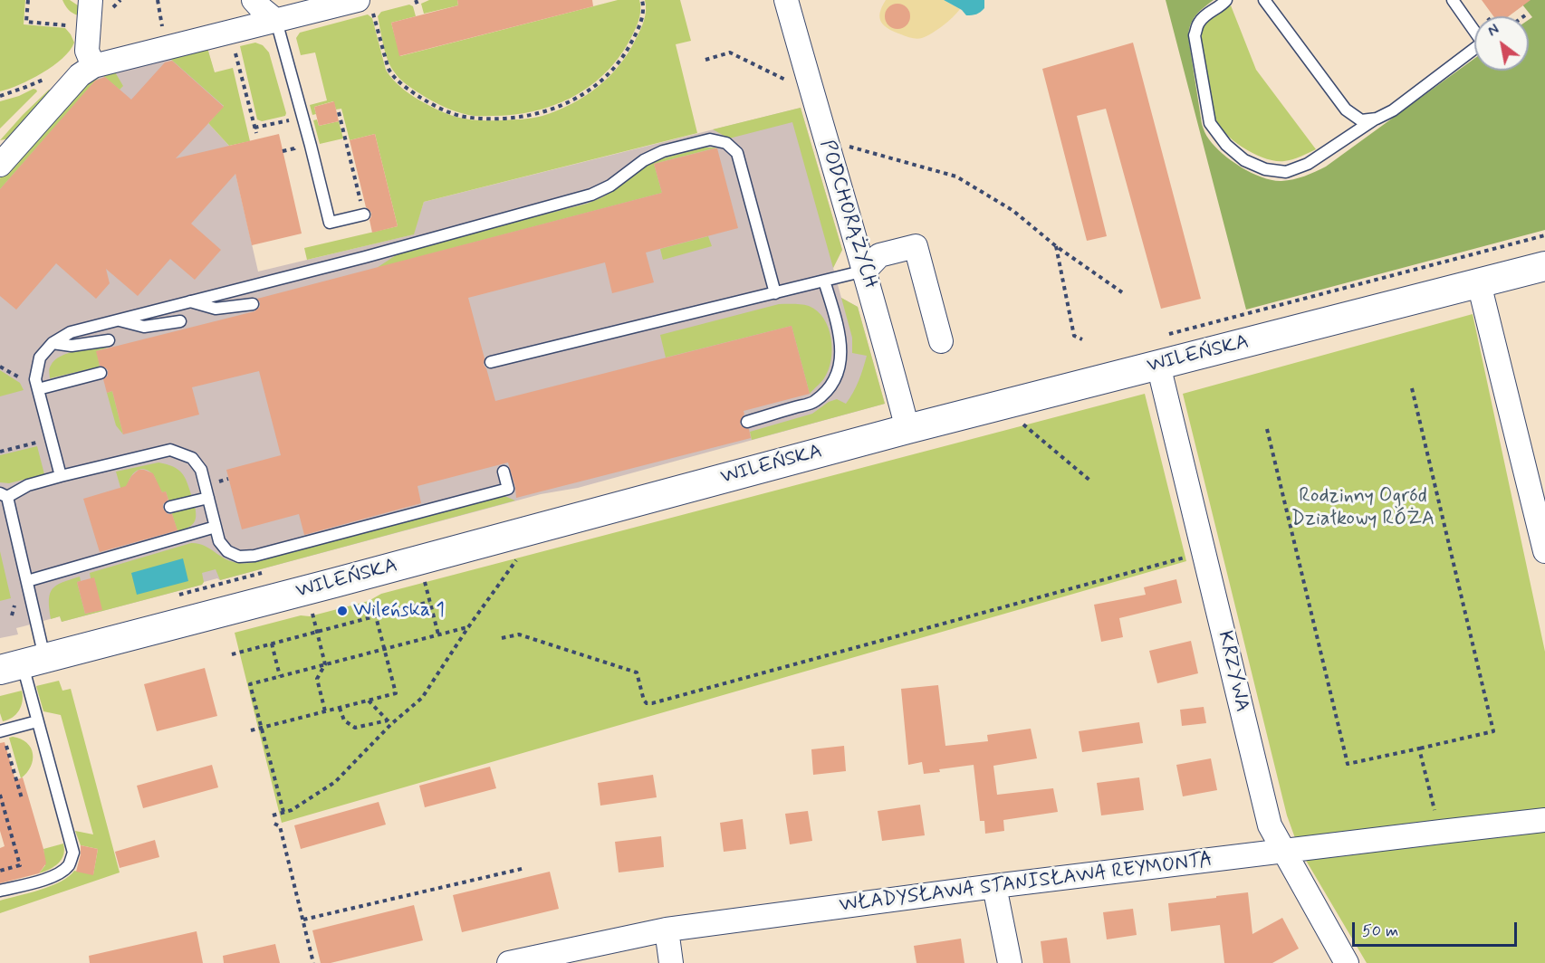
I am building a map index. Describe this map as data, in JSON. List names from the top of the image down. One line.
{"streets":{"street":["PODCHORĄŻYCH","WILEŃSKA","KRZYWA","WŁADYSŁAWA STANISŁAWA REYMONTA"]},"crossings":[["PODCHORĄŻYCH","WILEŃSKA"],["WILEŃSKA","KRZYWA"],["KRZYWA","WŁADYSŁAWA STANISŁAWA REYMONTA"]],"parks":["Rodzinny Ogród Działkowy RÓŻA"],"places":["Wileńska 1"],"scale_bar":"50 m","north":"top left"}
